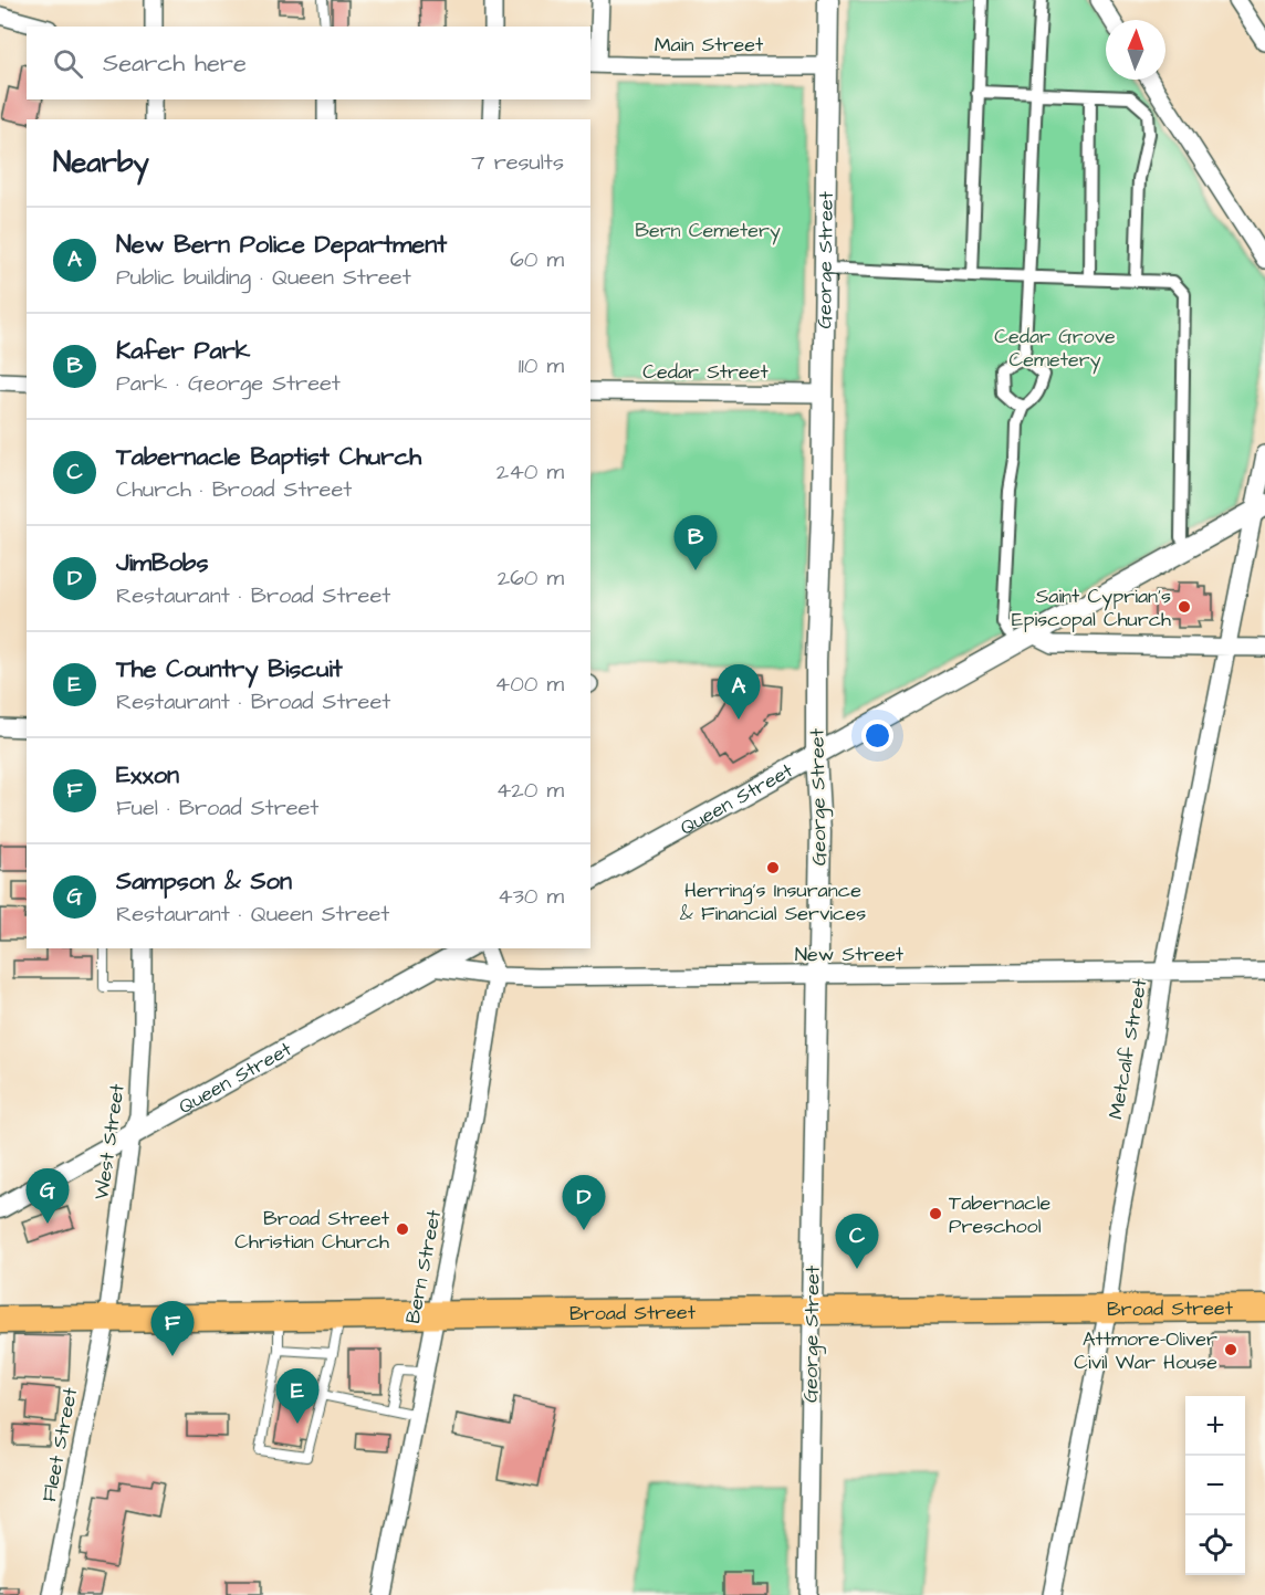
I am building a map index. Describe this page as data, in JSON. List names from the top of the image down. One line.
{"streets":{"main road":["Broad Street"],"street":["Main Street","George Street","Cedar Street","Queen Street","New Street","Metcalf Street","West Street","Bern Street","Fleet Street"]},"crossings":[["Main Street","George Street"],["George Street","Cedar Street"],["George Street","Queen Street"],["George Street","New Street"],["George Street","Broad Street"],["Queen Street","New Street"],["Queen Street","Metcalf Street"],["Queen Street","West Street"],["New Street","Metcalf Street"],["New Street","Bern Street"],["Metcalf Street","Broad Street"],["West Street","Broad Street"],["West Street","Fleet Street"],["Bern Street","Broad Street"],["Broad Street","Fleet Street"]],"parks":["Bern Cemetery","Cedar Grove Cemetery"],"places":["Saint Cyprian's Episcopal Church","Herring's Insurance & Financial Services","Tabernacle Preschool","Broad Street Christian Church","Attmore-Oliver Civil War House"],"north":"top","page":{"search":"Search here","heading":["Nearby","7 results"],"list":[{"mark":"A","name":"New Bern Police Department","note":"Public building · Queen Street","value":"60 m"},{"mark":"B","name":"Kafer Park","note":"Park · George Street","value":"110 m"},{"mark":"C","name":"Tabernacle Baptist Church","note":"Church · Broad Street","value":"240 m"},{"mark":"D","name":"JimBobs","note":"Restaurant · Broad Street","value":"260 m"},{"mark":"E","name":"The Country Biscuit","note":"Restaurant · Broad Street","value":"400 m"},{"mark":"F","name":"Exxon","note":"Fuel · Broad Street","value":"420 m"},{"mark":"G","name":"Sampson & Son","note":"Restaurant · Queen Street","value":"430 m"}],"pins":["B","A","G","D","C","F","E"],"map_buttons":["+","−"]}}
